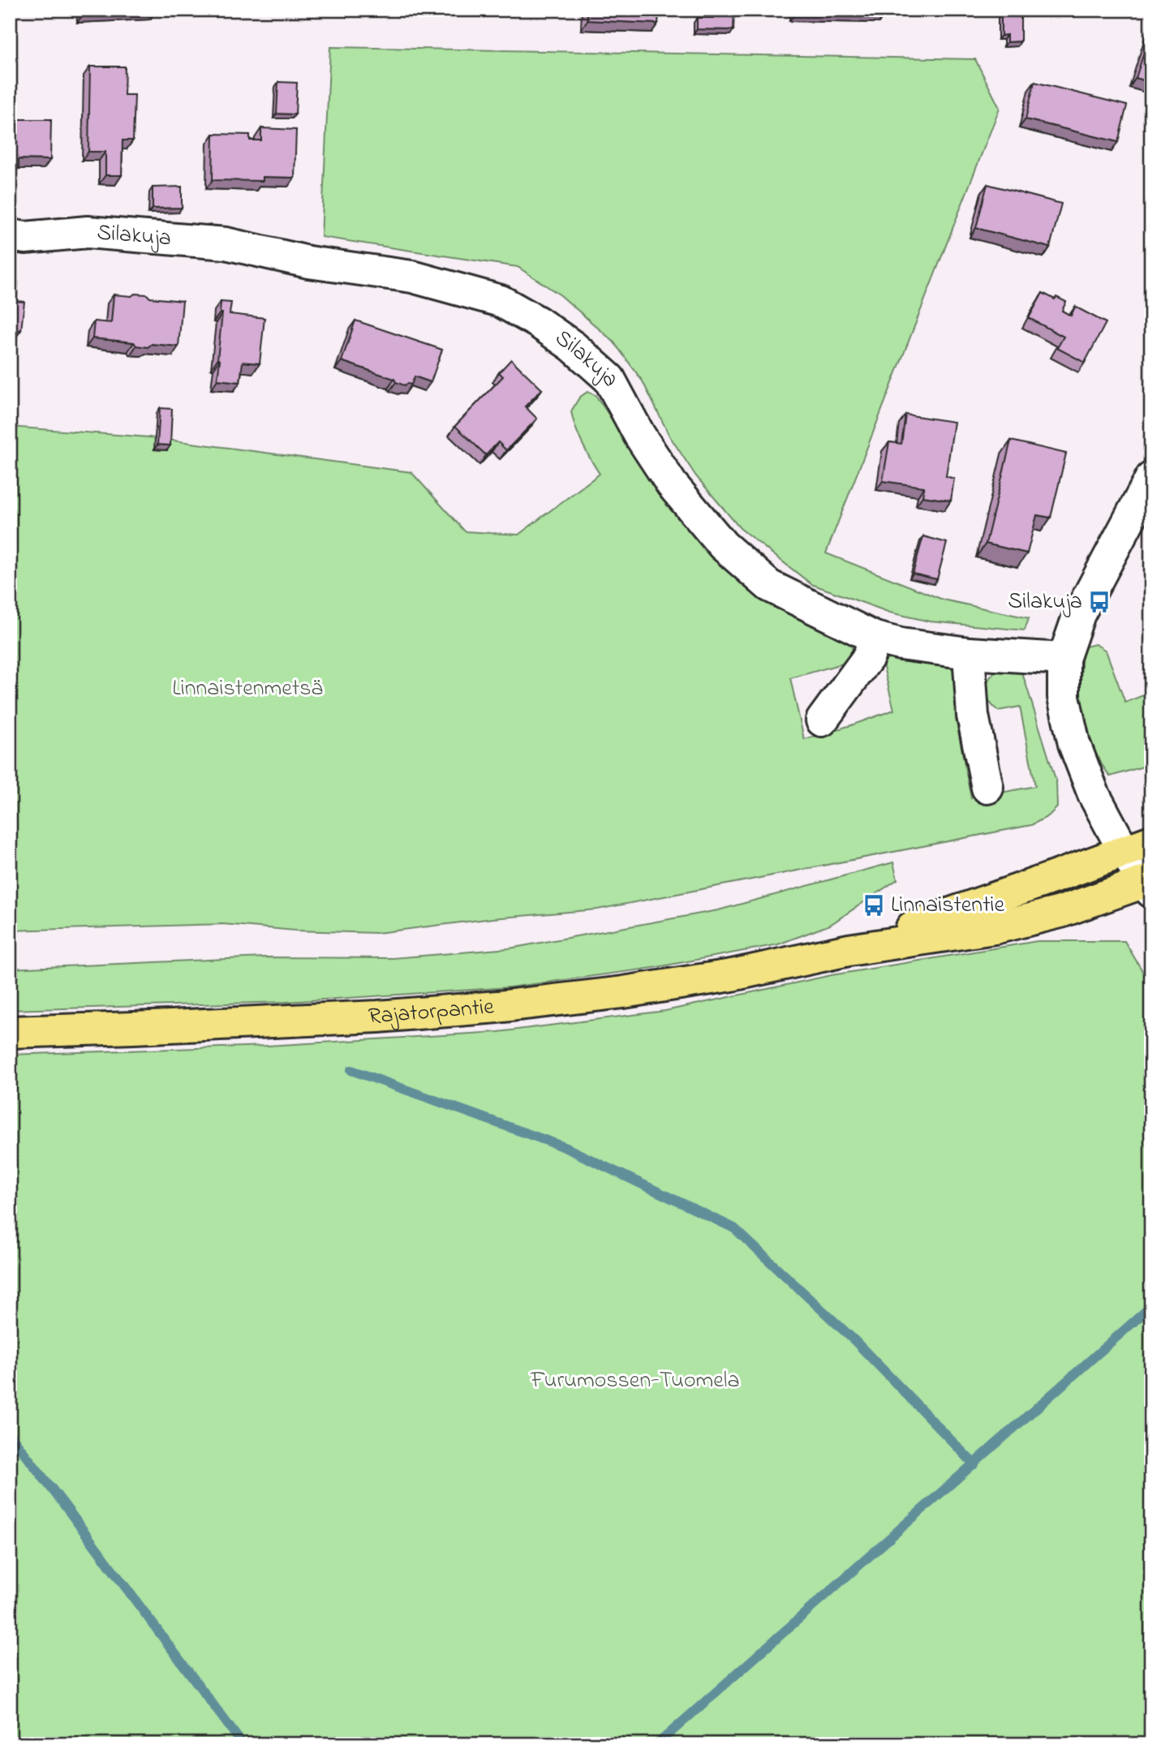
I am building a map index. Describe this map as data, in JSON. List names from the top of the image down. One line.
{"streets":{"main road":["Rajatorpantie"],"street":["Silakuja"]},"parks":["Linnaistenmetsä","Furumossen-Tuomela"],"places":{"bus stop":["Silakuja","Linnaistentie"]}}
